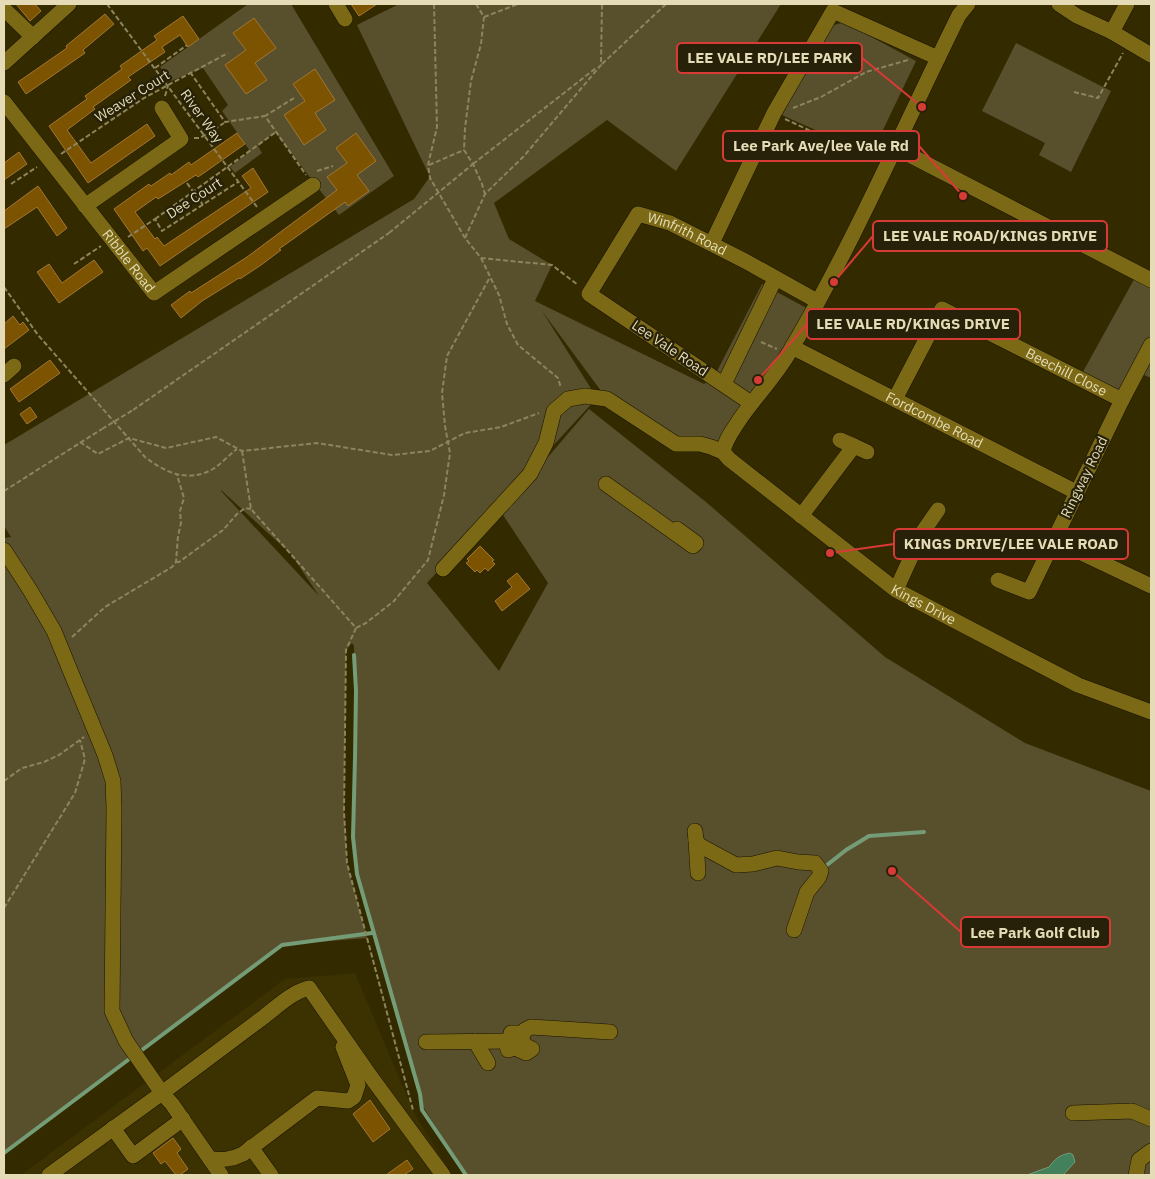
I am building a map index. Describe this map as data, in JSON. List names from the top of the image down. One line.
{"streets":{"street":["Winfrith Road","Ribble Road","Lee Vale Road","Beechill Close","Fordcombe Road","Ringway Road","Kings Drive"],"path":["Weaver Court","River Way","Dee Court"]},"crossings":[["Weaver Court","River Way"],["Weaver Court","Ribble Road"],["River Way","Dee Court"],["River Way","Ribble Road"],["Dee Court","Ribble Road"],["Winfrith Road","Lee Vale Road"],["Beechill Close","Fordcombe Road"],["Beechill Close","Ringway Road"],["Fordcombe Road","Ringway Road"]],"places":["LEE VALE RD/LEE PARK","Lee Park Ave/lee Vale Rd","LEE VALE ROAD/KINGS DRIVE","LEE VALE RD/KINGS DRIVE","KINGS DRIVE/LEE VALE ROAD","Lee Park Golf Club"]}
